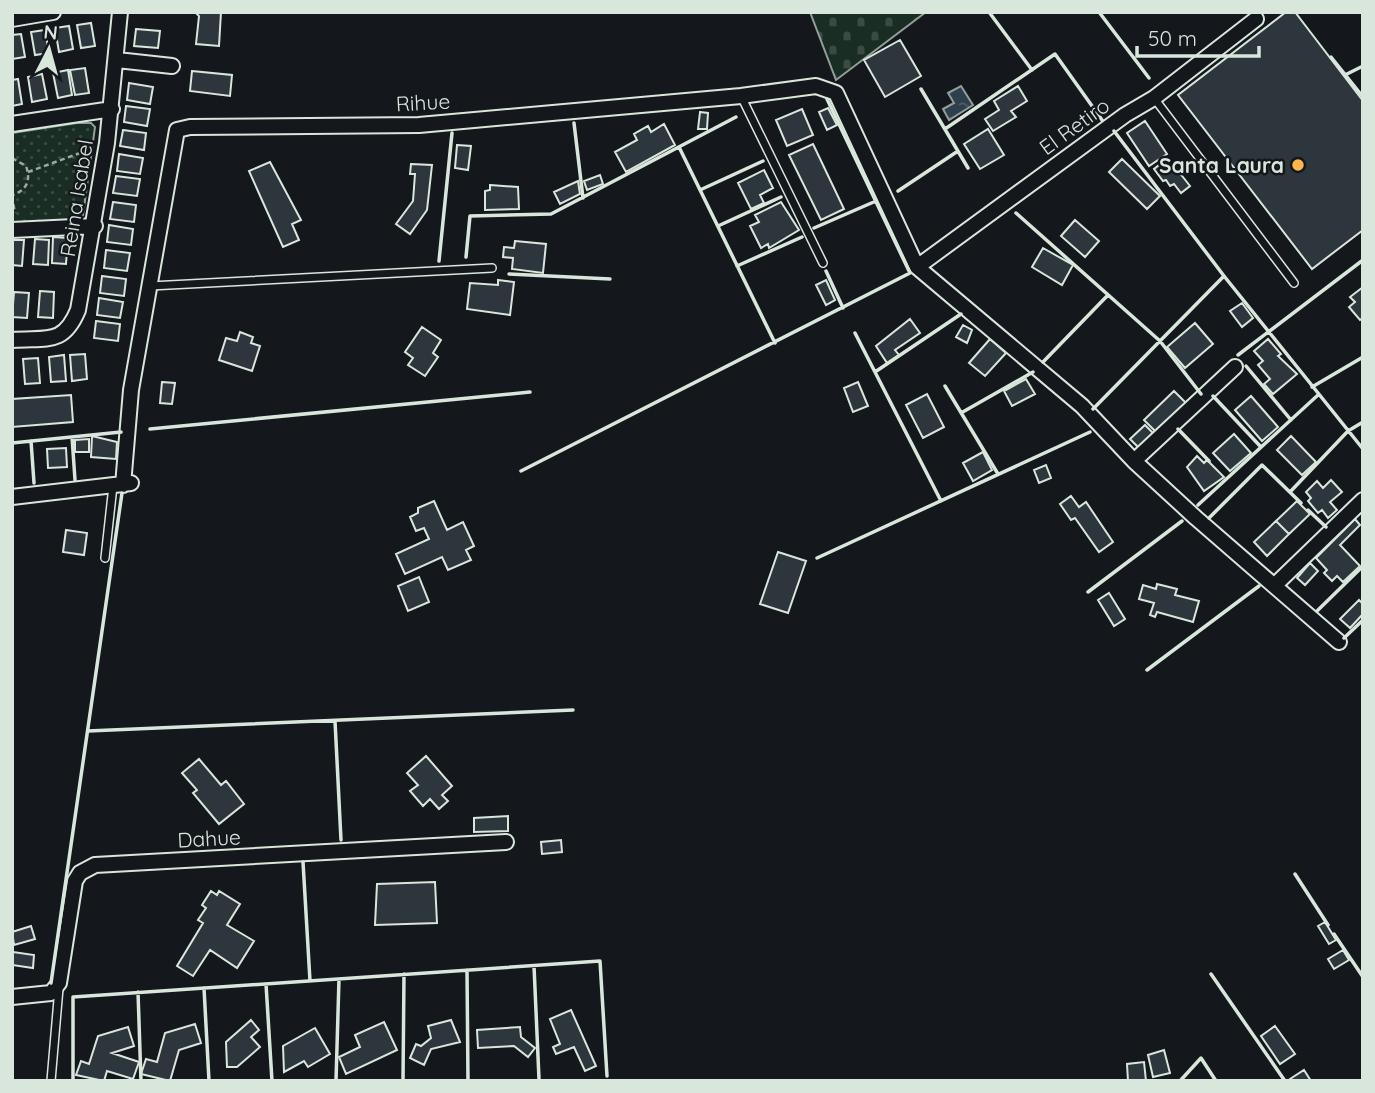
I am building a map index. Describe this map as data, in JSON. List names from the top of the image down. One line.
{"streets":{"street":["Rihue","El Retiro","Reina Isabel","Dahue"]},"crossings":[["Rihue","El Retiro"]],"places":["Santa Laura"],"scale_bar":"50 m","north":"top"}
